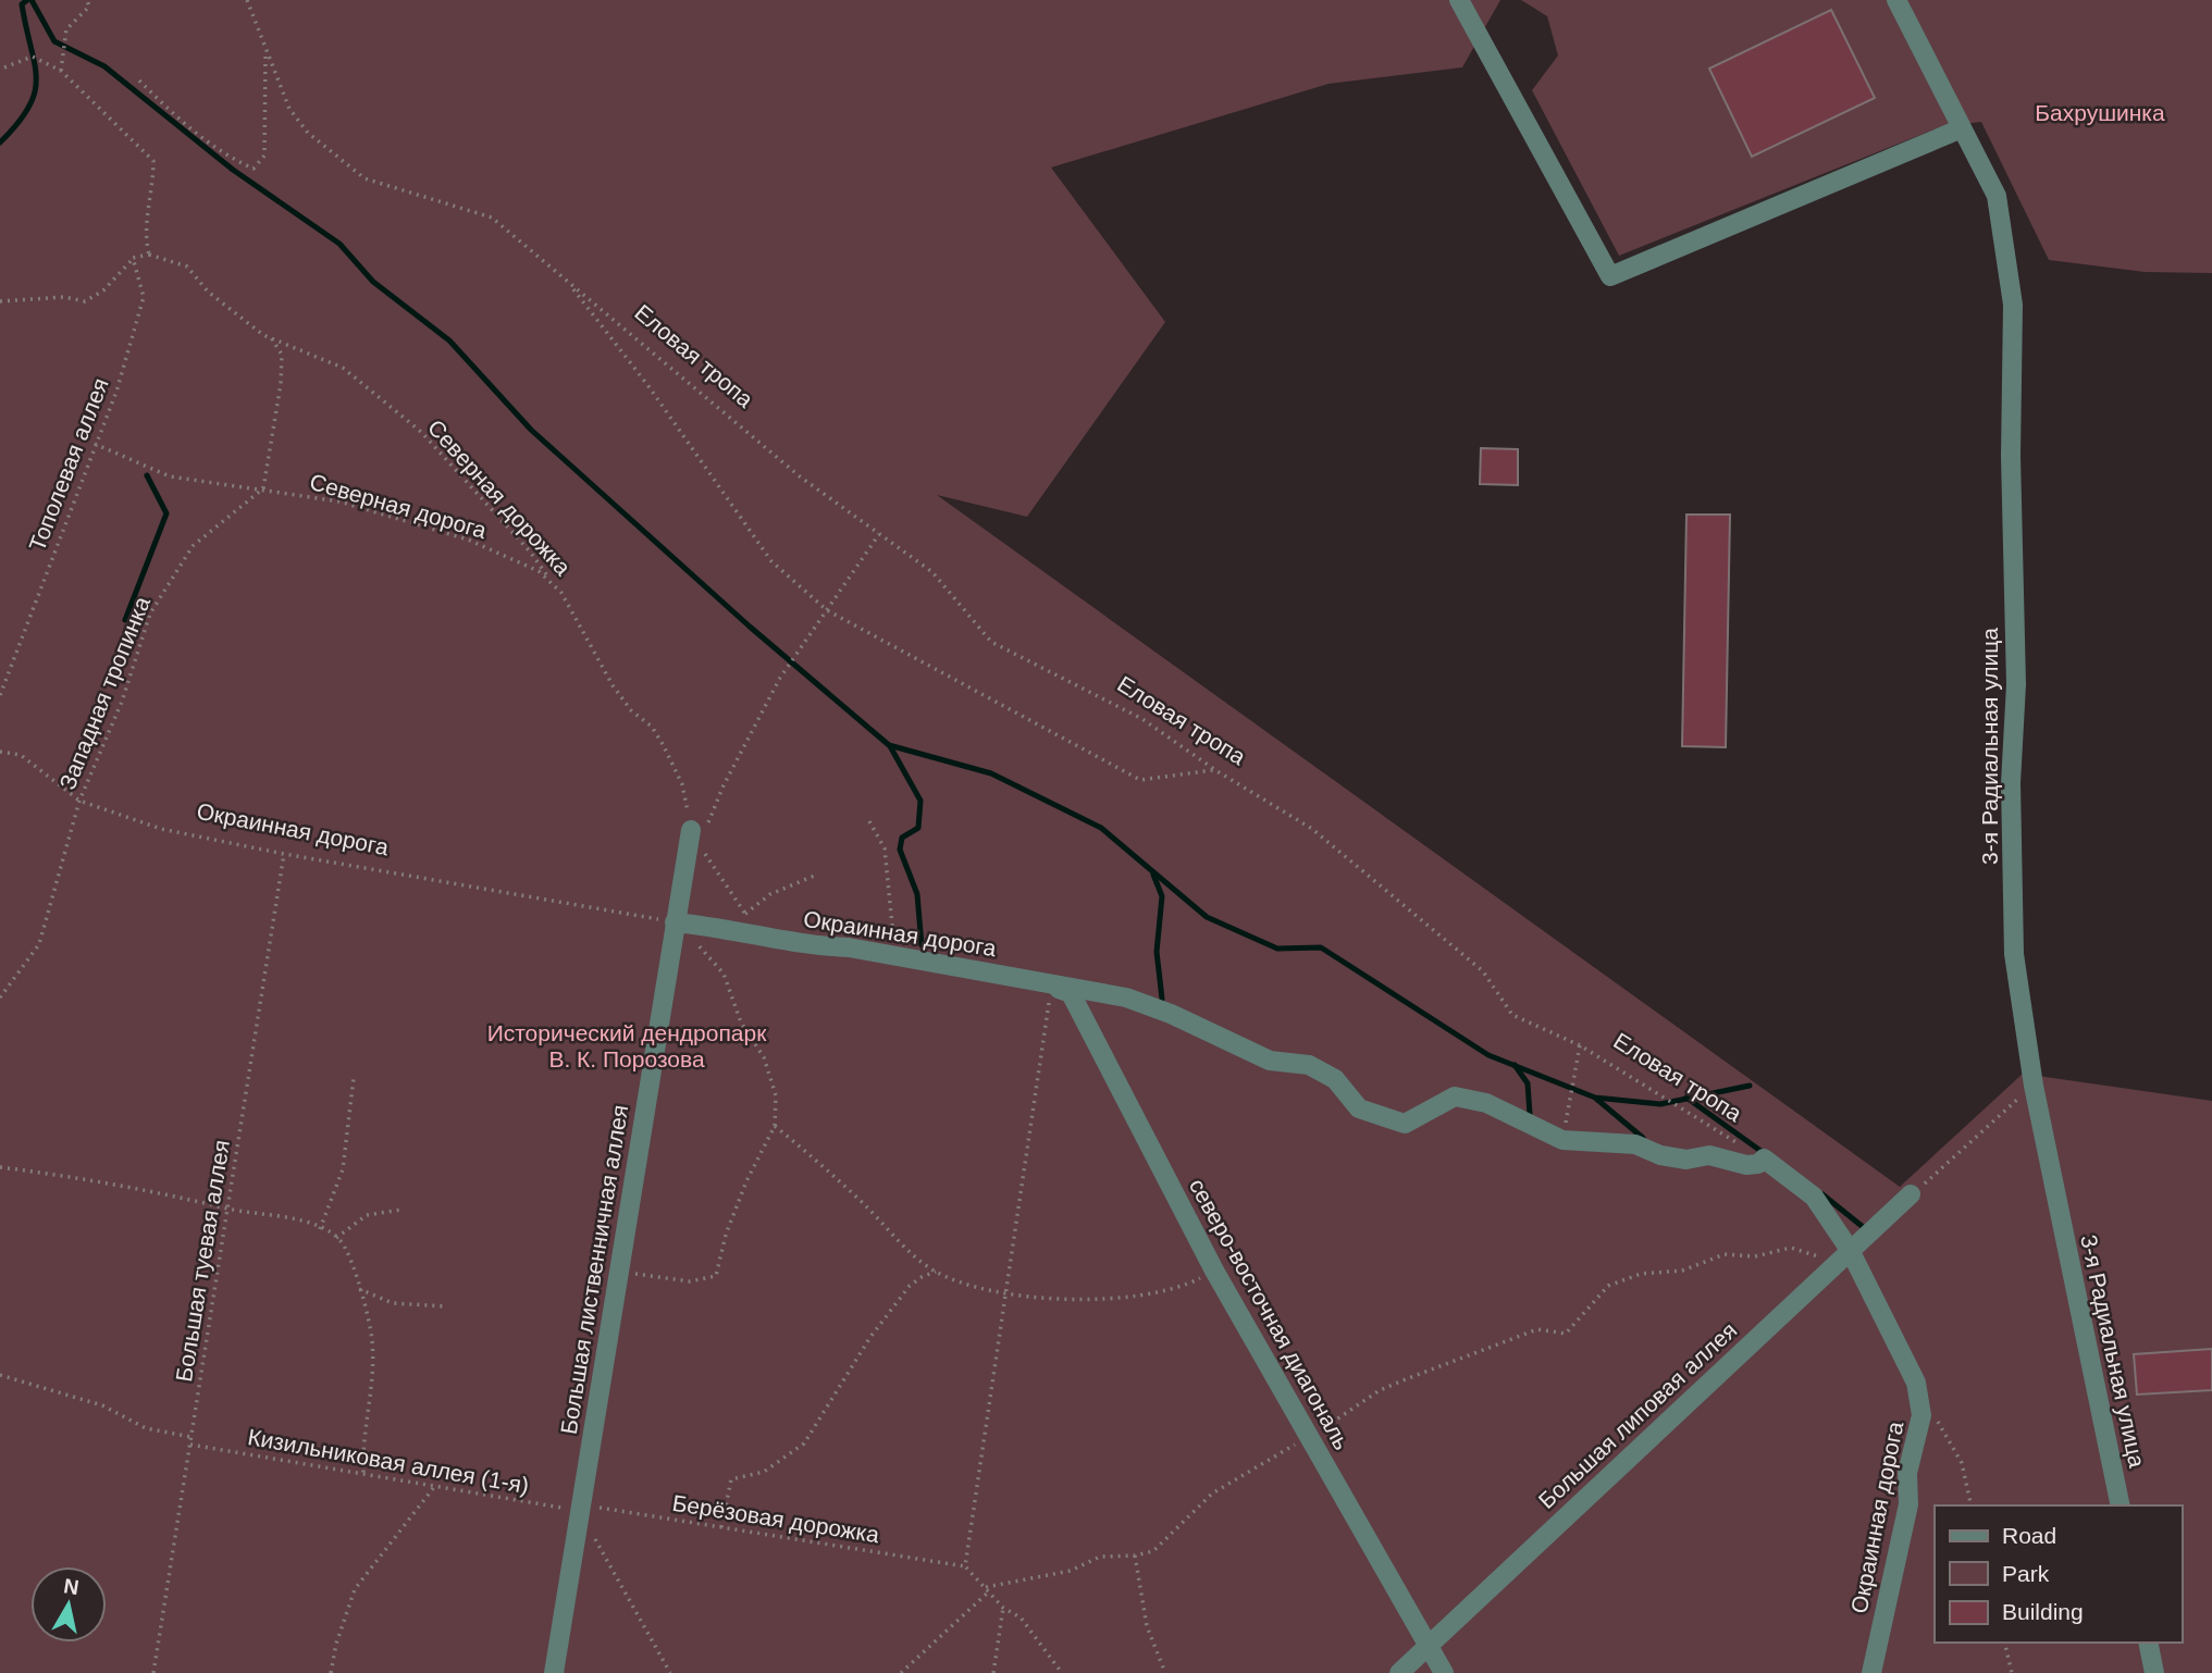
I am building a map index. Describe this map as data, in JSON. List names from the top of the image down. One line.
{"streets":{"street":["3-я Радиальная улица","Окраинная дорога","Большая лиственничная аллея","северо-восточная диагональ","Большая липовая аллея"],"path":["Еловая тропа","Тополевая аллея","Северная дорожка","Северная дорога","Западная тропинка","Большая туевая аллея","Кизильниковая аллея (1-я)","Берёзовая дорожка"]},"crossings":[["Еловая тропа","Окраинная дорога"],["Тополевая аллея","Северная дорога"],["Северная дорожка","Северная дорога"],["Северная дорога","Западная тропинка"],["Северная дорога","Окраинная дорога"],["Северная дорога","Большая лиственничная аллея"],["Западная тропинка","Окраинная дорога"],["Окраинная дорога","Большая туевая аллея"],["Окраинная дорога","Большая лиственничная аллея"],["Окраинная дорога","северо-восточная диагональ"],["Окраинная дорога","Большая липовая аллея"],["Большая туевая аллея","Кизильниковая аллея (1-я)"],["Большая лиственничная аллея","Кизильниковая аллея (1-я)"],["Большая лиственничная аллея","Берёзовая дорожка"],["северо-восточная диагональ","Большая липовая аллея"],["Кизильниковая аллея (1-я)","Берёзовая дорожка"]],"parks":["Бахрушинка","Исторический дендропарк В. К. Порозова"],"legend":["Road","Park","Building"],"north":"top"}
